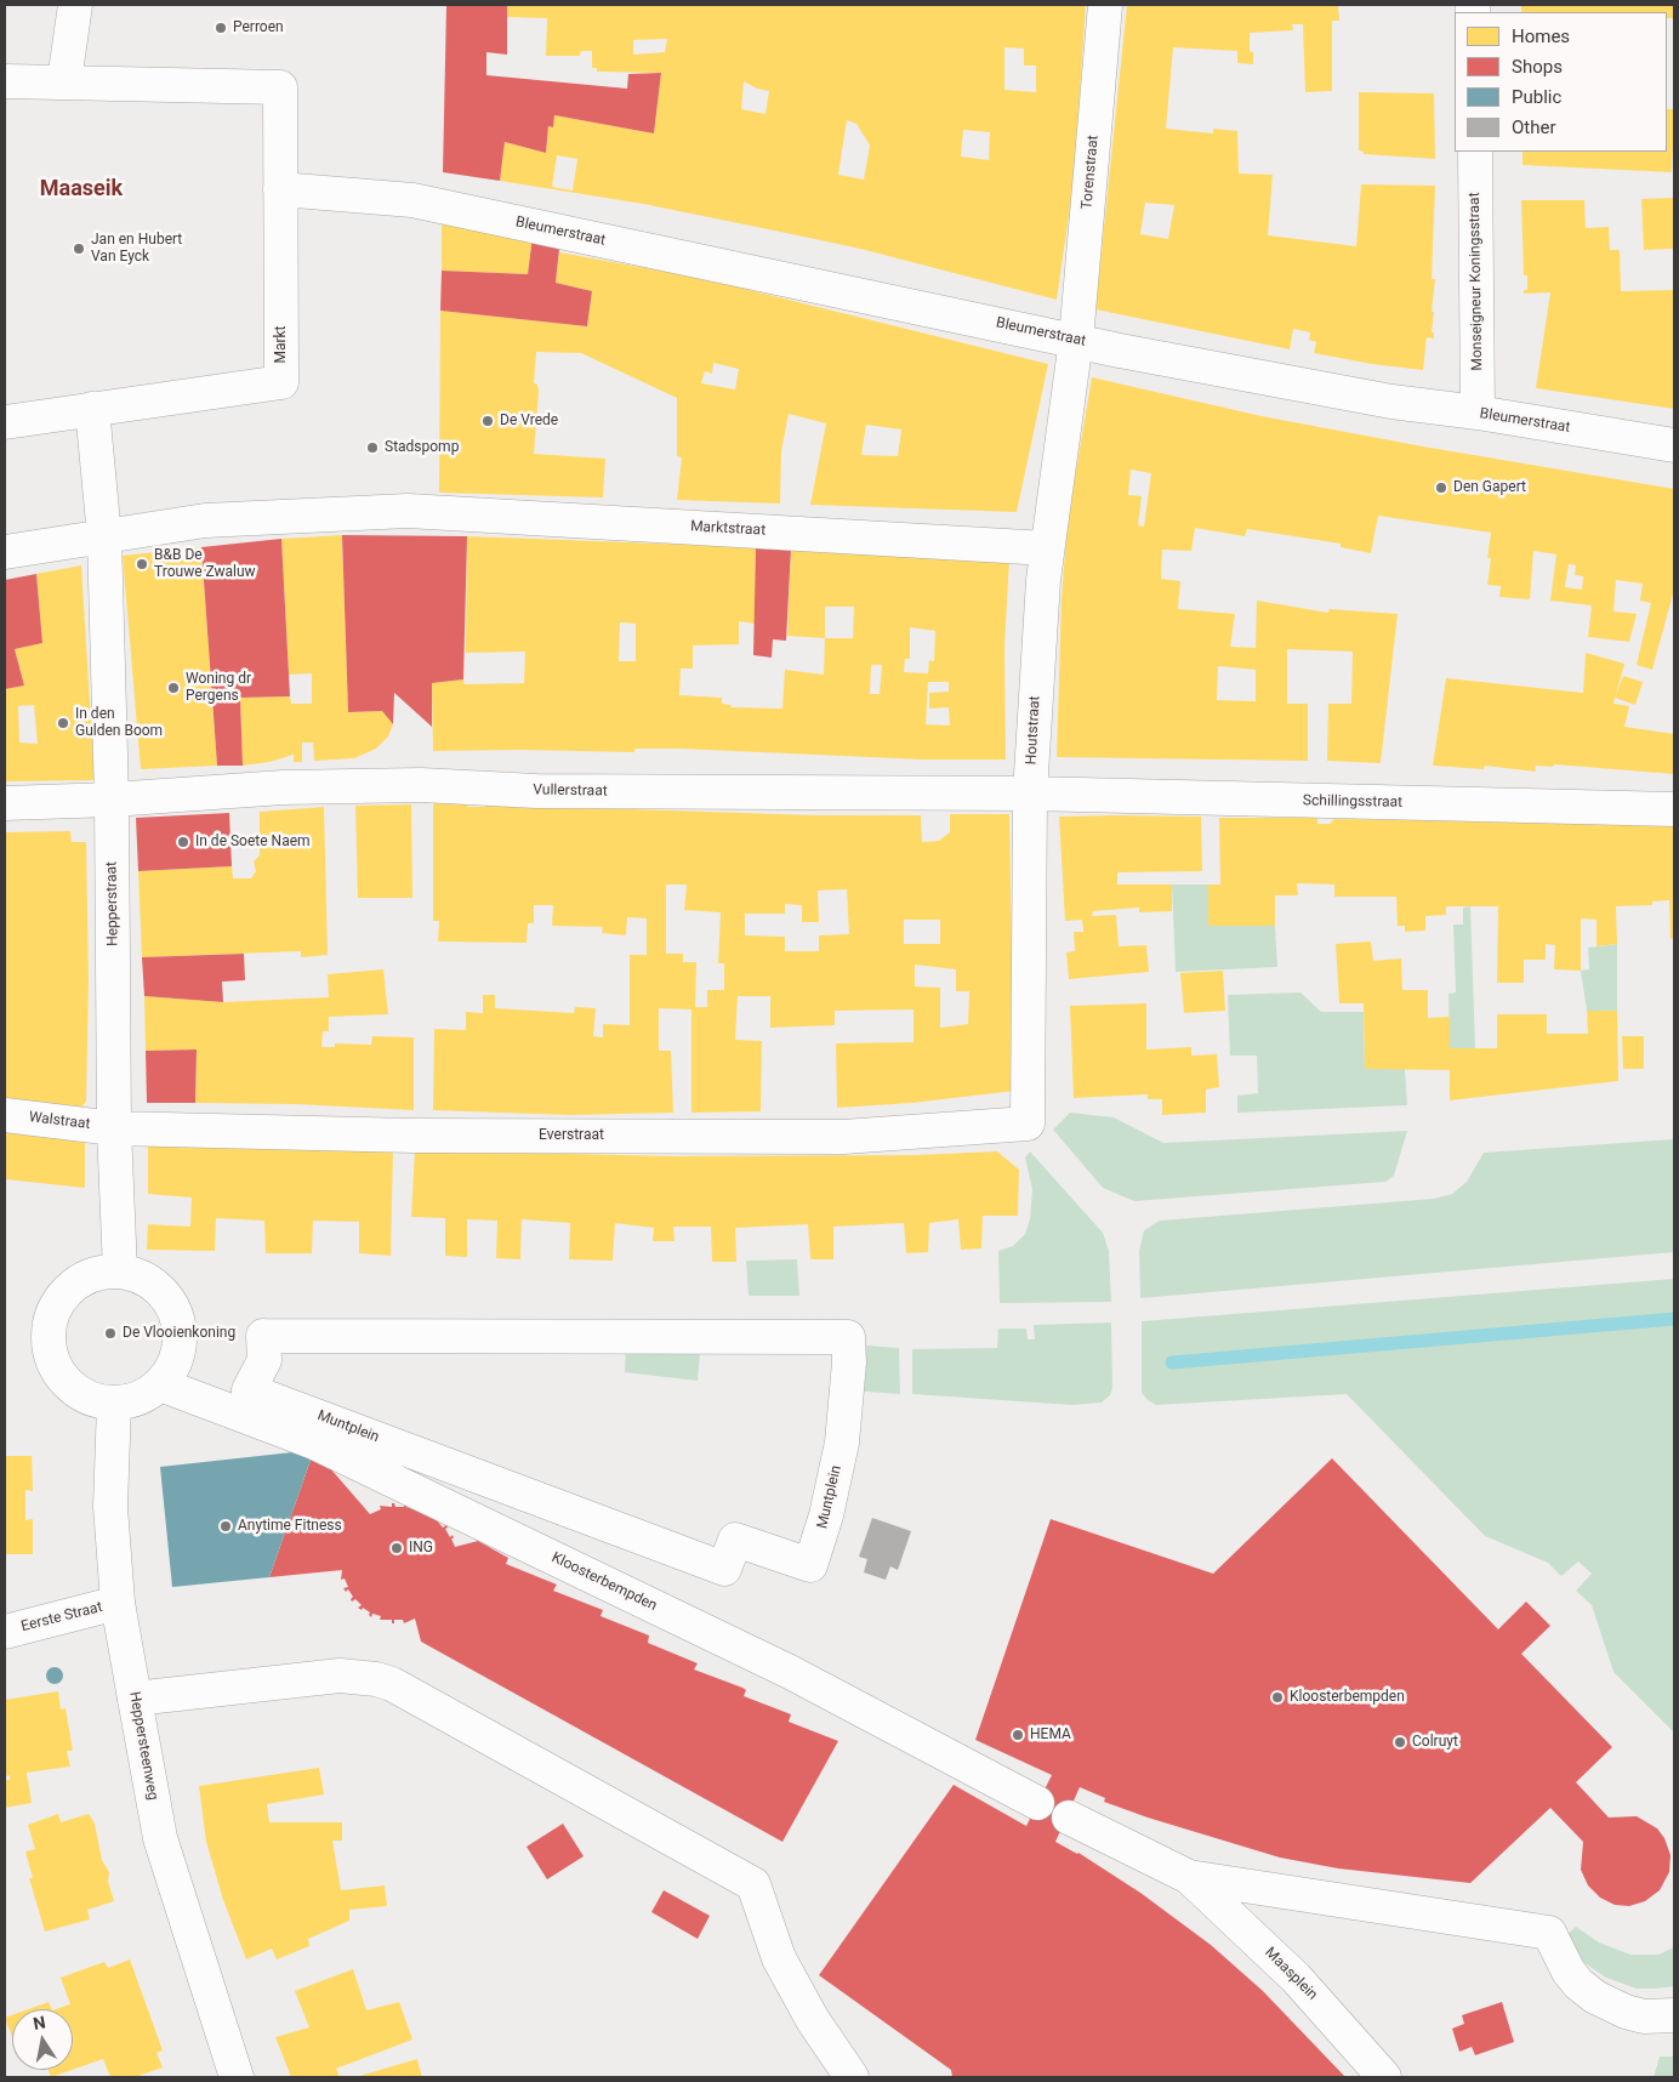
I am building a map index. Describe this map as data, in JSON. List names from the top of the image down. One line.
{"streets":{"street":["Torenstraat","Bleumerstraat","Monseigneur Koningsstraat","Markt","Marktstraat","Houtstraat","Vullerstraat","Schillingsstraat","Hepperstraat","Walstraat","Everstraat","Muntplein","Kloosterbempden","Eerste Straat","Heppersteenweg","Maasplein"]},"crossings":[["Torenstraat","Bleumerstraat"],["Torenstraat","Houtstraat"],["Bleumerstraat","Monseigneur Koningsstraat"],["Bleumerstraat","Markt"],["Bleumerstraat","Houtstraat"],["Marktstraat","Houtstraat"],["Marktstraat","Hepperstraat"],["Houtstraat","Vullerstraat"],["Houtstraat","Schillingsstraat"],["Houtstraat","Everstraat"],["Vullerstraat","Schillingsstraat"],["Vullerstraat","Hepperstraat"],["Hepperstraat","Walstraat"],["Hepperstraat","Everstraat"],["Hepperstraat","Kloosterbempden"],["Hepperstraat","Heppersteenweg"],["Walstraat","Everstraat"],["Kloosterbempden","Heppersteenweg"],["Eerste Straat","Heppersteenweg"]],"districts":["Maaseik"],"places":["Perroen","Jan en Hubert Van Eyck","De Vrede","Stadspomp","Den Gapert","B&B De Trouwe Zwaluw","Woning dr Pergens","In den Gulden Boom","In de Soete Naem","De Vlooienkoning","Anytime Fitness","ING","Kloosterbempden","HEMA","Colruyt"],"legend":["Homes","Shops","Public","Other"],"north":"top"}
